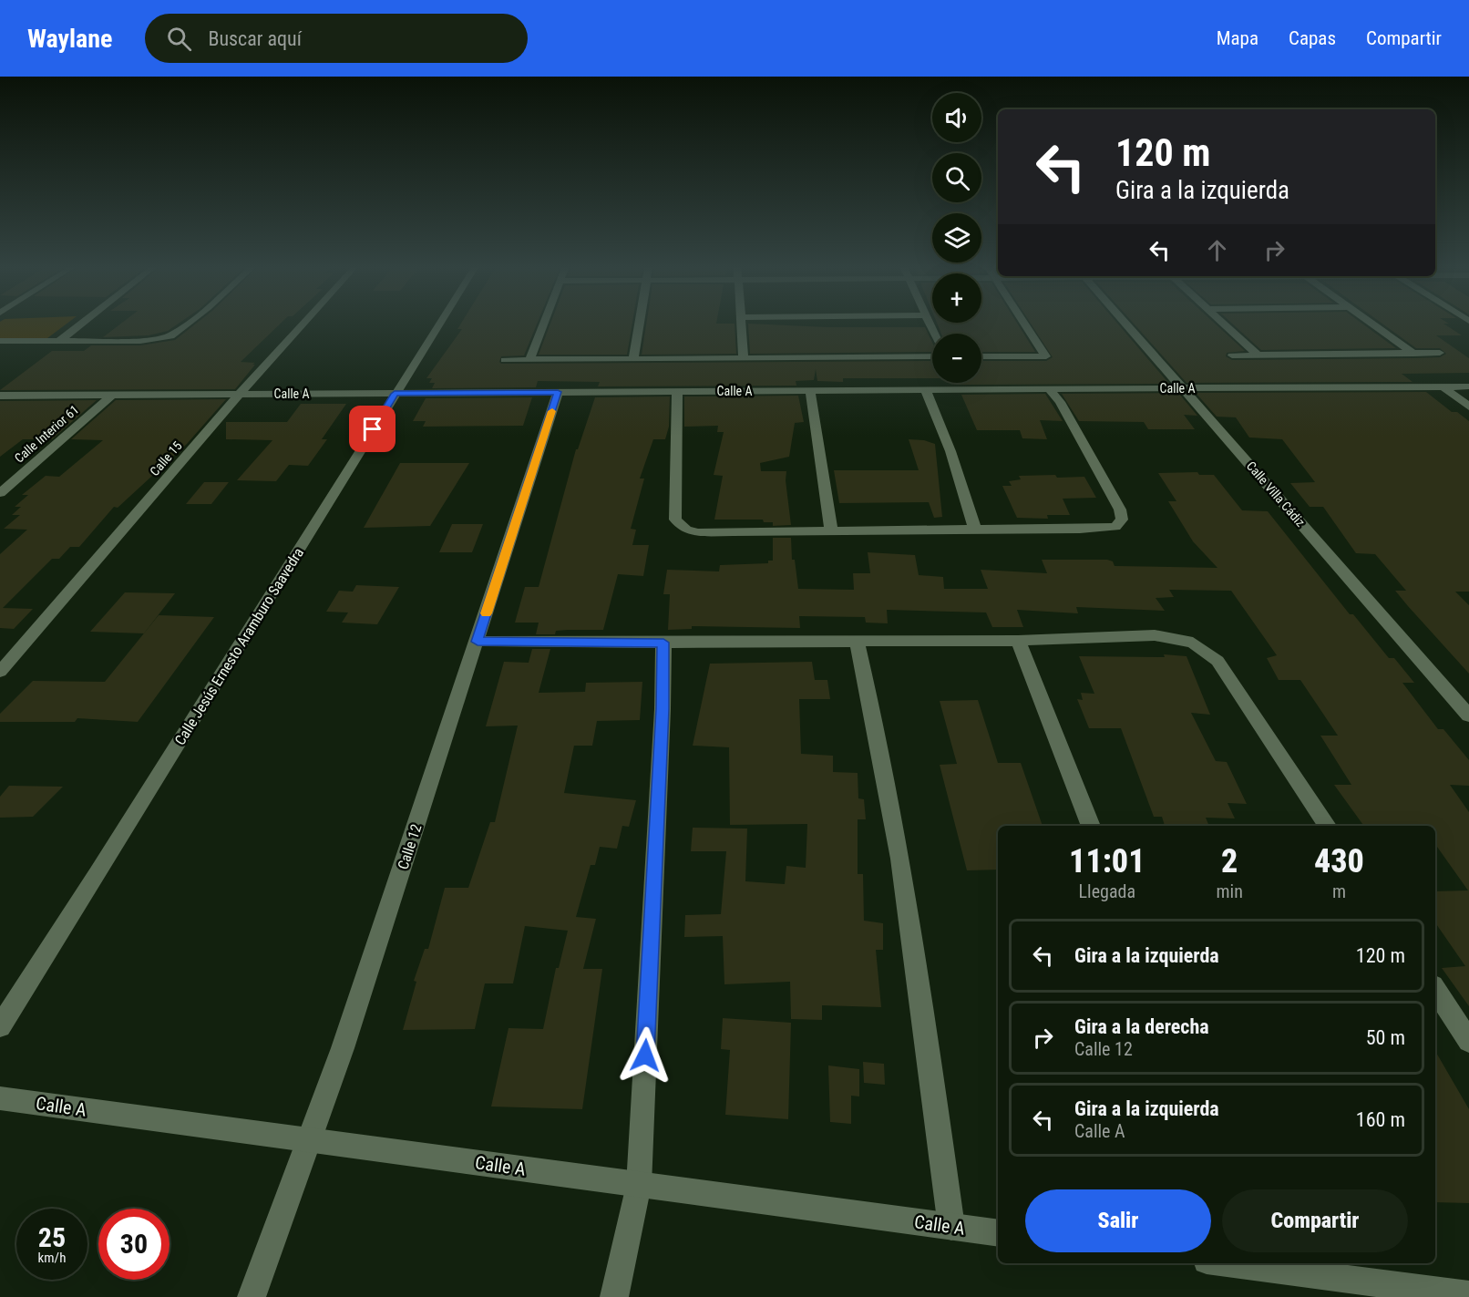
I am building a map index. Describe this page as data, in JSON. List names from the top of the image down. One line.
{"streets":{"street":["Calle A","Calle Interior 61","Calle 15","Calle Villa Cádiz","Calle Jesús Ernesto Aramburo Saavedra","Calle 12"]},"crossings":[["Calle A","Calle Interior 61"],["Calle A","Calle 15"],["Calle A","Calle Villa Cádiz"],["Calle A","Calle Jesús Ernesto Aramburo Saavedra"],["Calle A","Calle 12"]],"page":{"header":"Waylane","search":"Buscar aquí","nav":["Mapa","Capas","Compartir"],"map_buttons":["+","−"],"turn":["120 m","Gira a la izquierda"],"eta":["11:01","Llegada","2","min","430","m"],"list":[{"name":"Gira a la izquierda","value":"120 m"},{"name":"Gira a la derecha","note":"Calle 12","value":"50 m"},{"name":"Gira a la izquierda","note":"Calle A","value":"160 m"}],"buttons":["Salir","Compartir"],"speed":"25 km/h","limit":"30"}}
